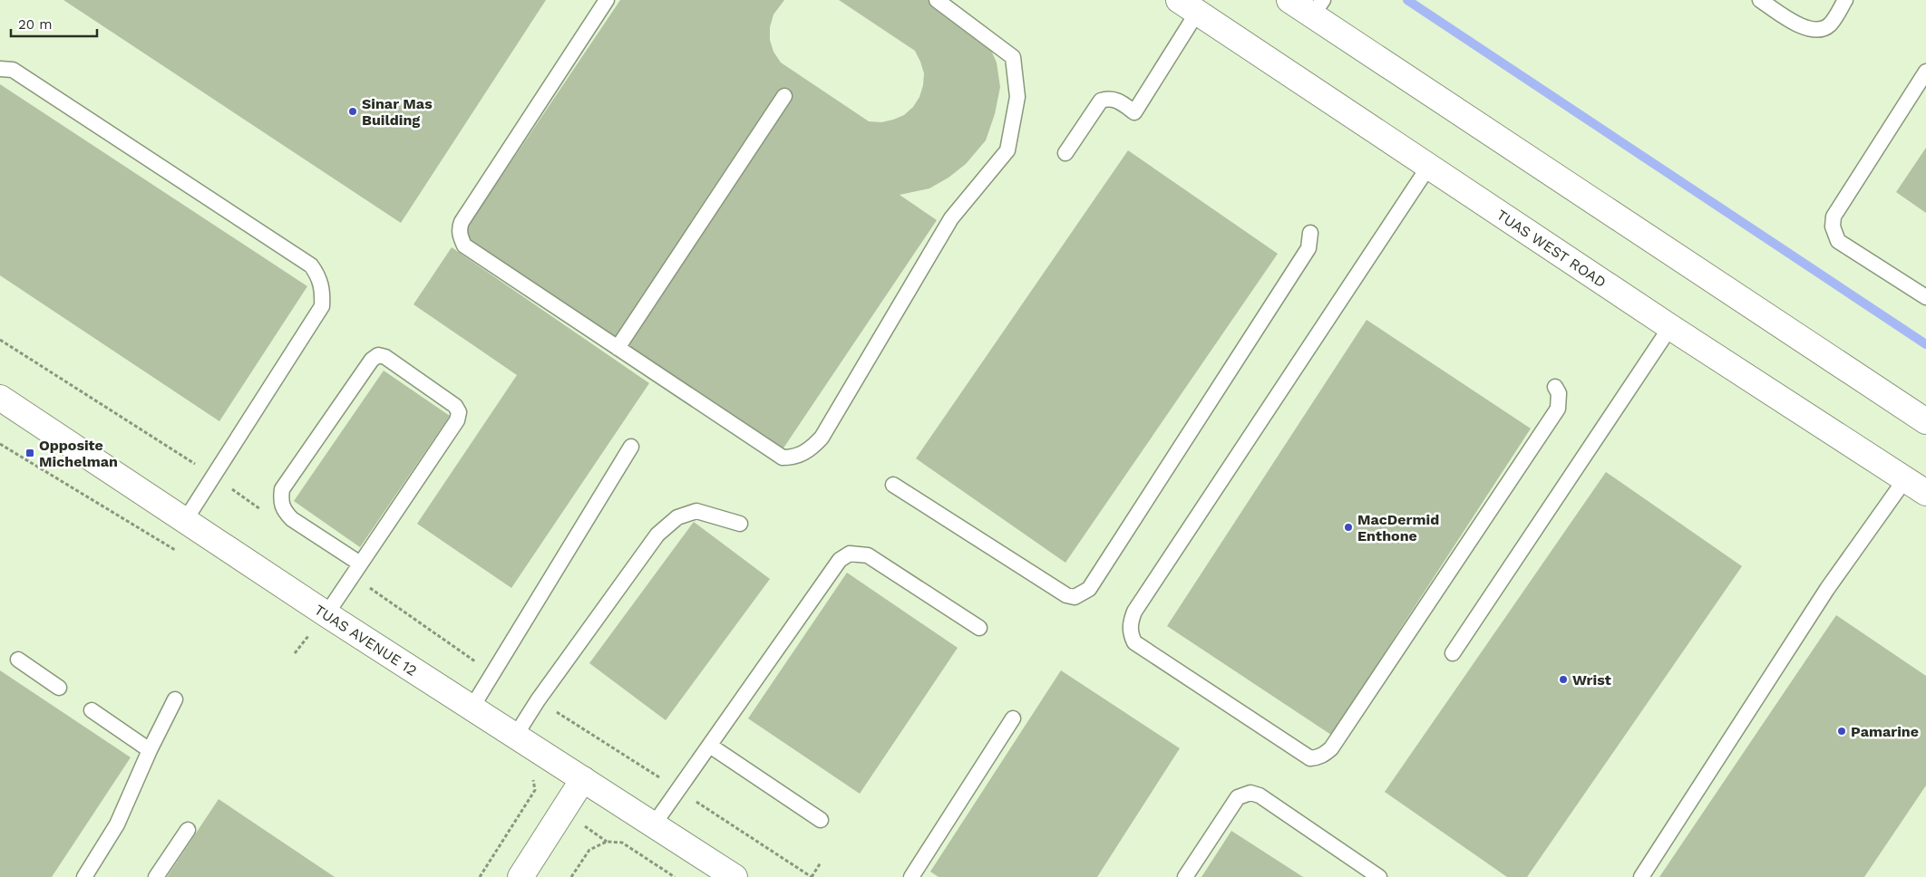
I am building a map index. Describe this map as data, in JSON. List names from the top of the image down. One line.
{"streets":{"main road":["TUAS WEST ROAD","TUAS AVENUE 12"]},"places":{"other":["Sinar Mas Building","MacDermid Enthone","Wrist","Pamarine"],"transit":["Opposite Michelman"]},"scale_bar":"20 m"}
